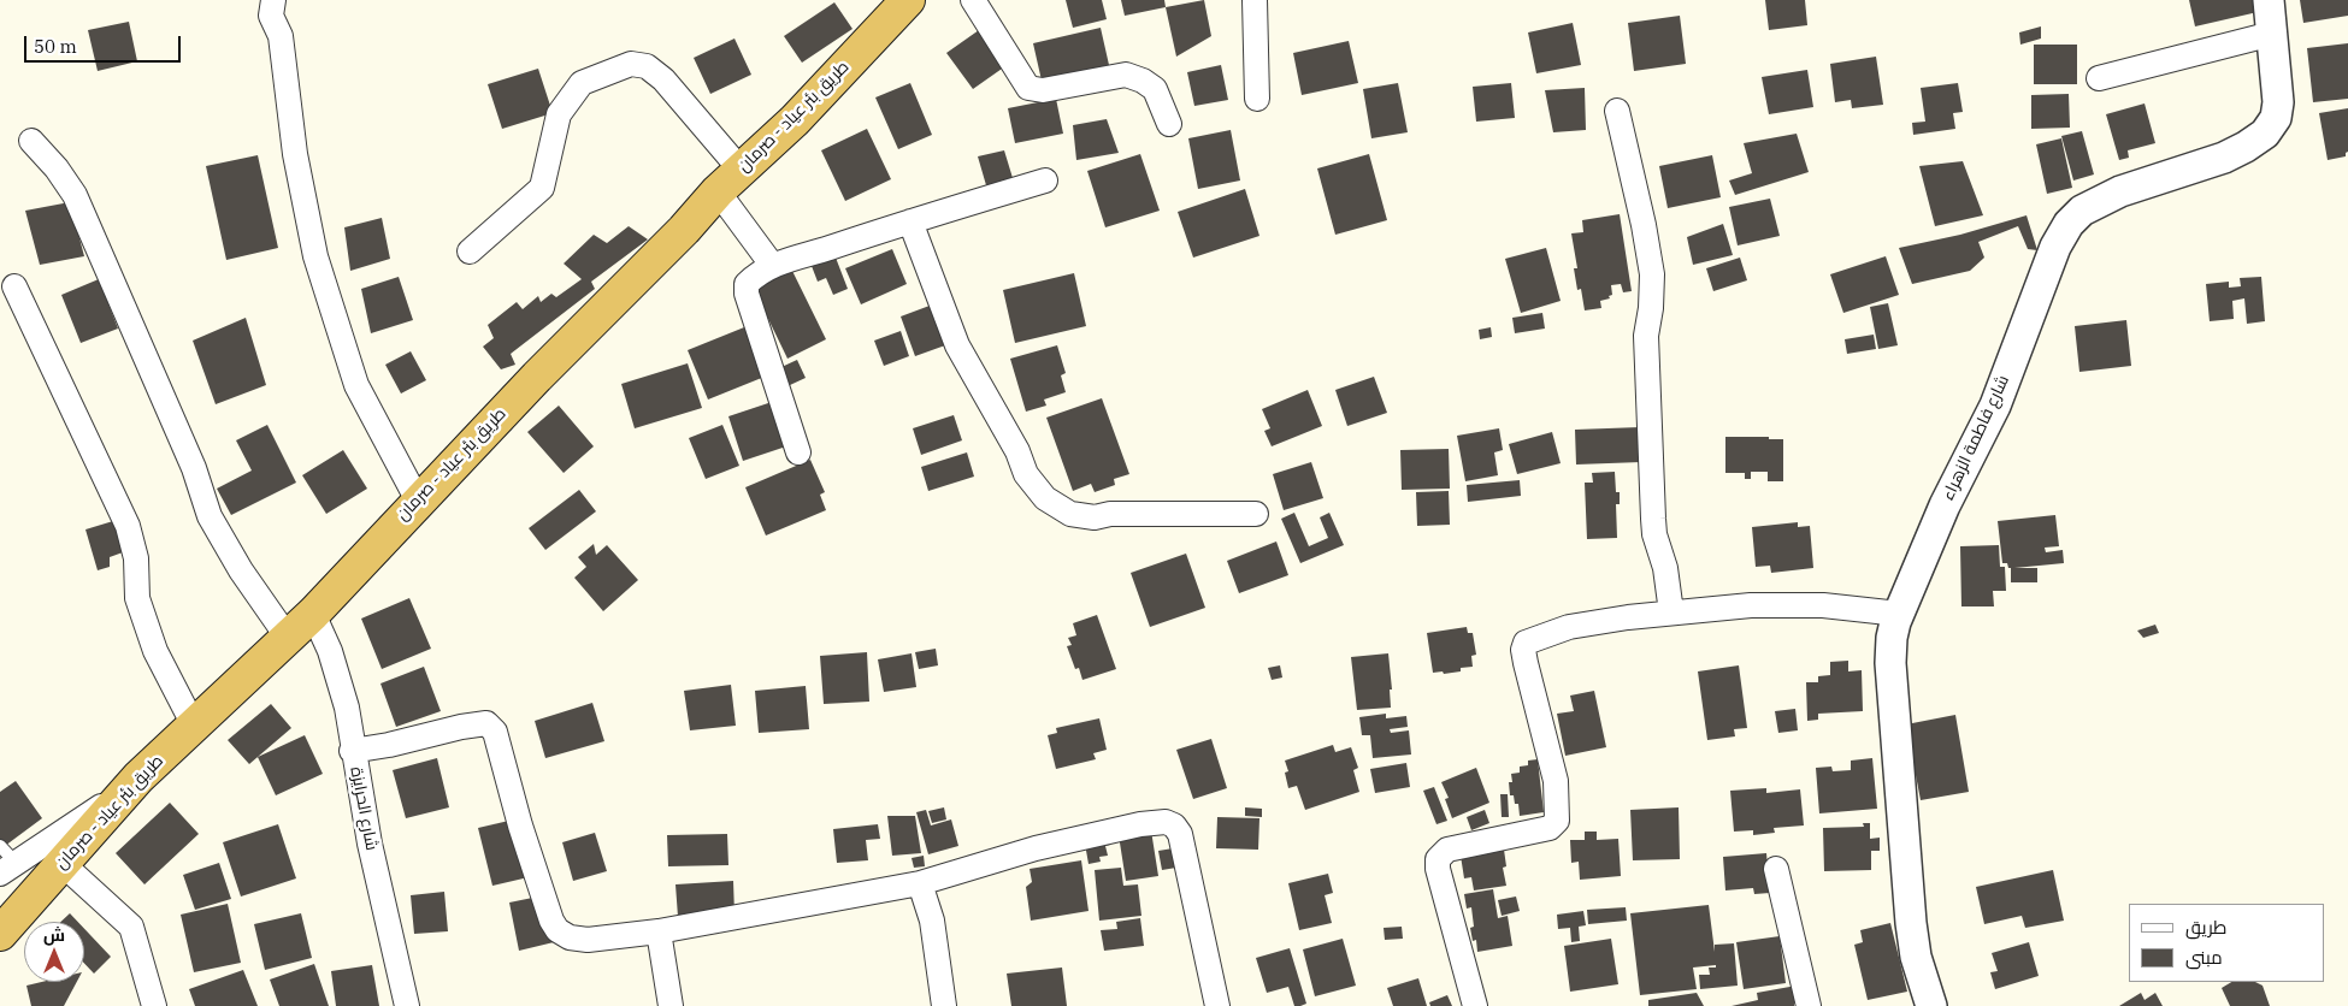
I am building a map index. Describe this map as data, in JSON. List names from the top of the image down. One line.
{"streets":{"highway":["طريق بئر عياد - صرمان"],"street":["شارع فاطمة الزهراء","شارع الحرايزة"]},"crossings":[["طريق بئر عياد - صرمان","شارع الحرايزة"]],"legend":["طريق","مبنى"],"scale_bar":"50 m","north":"top"}
